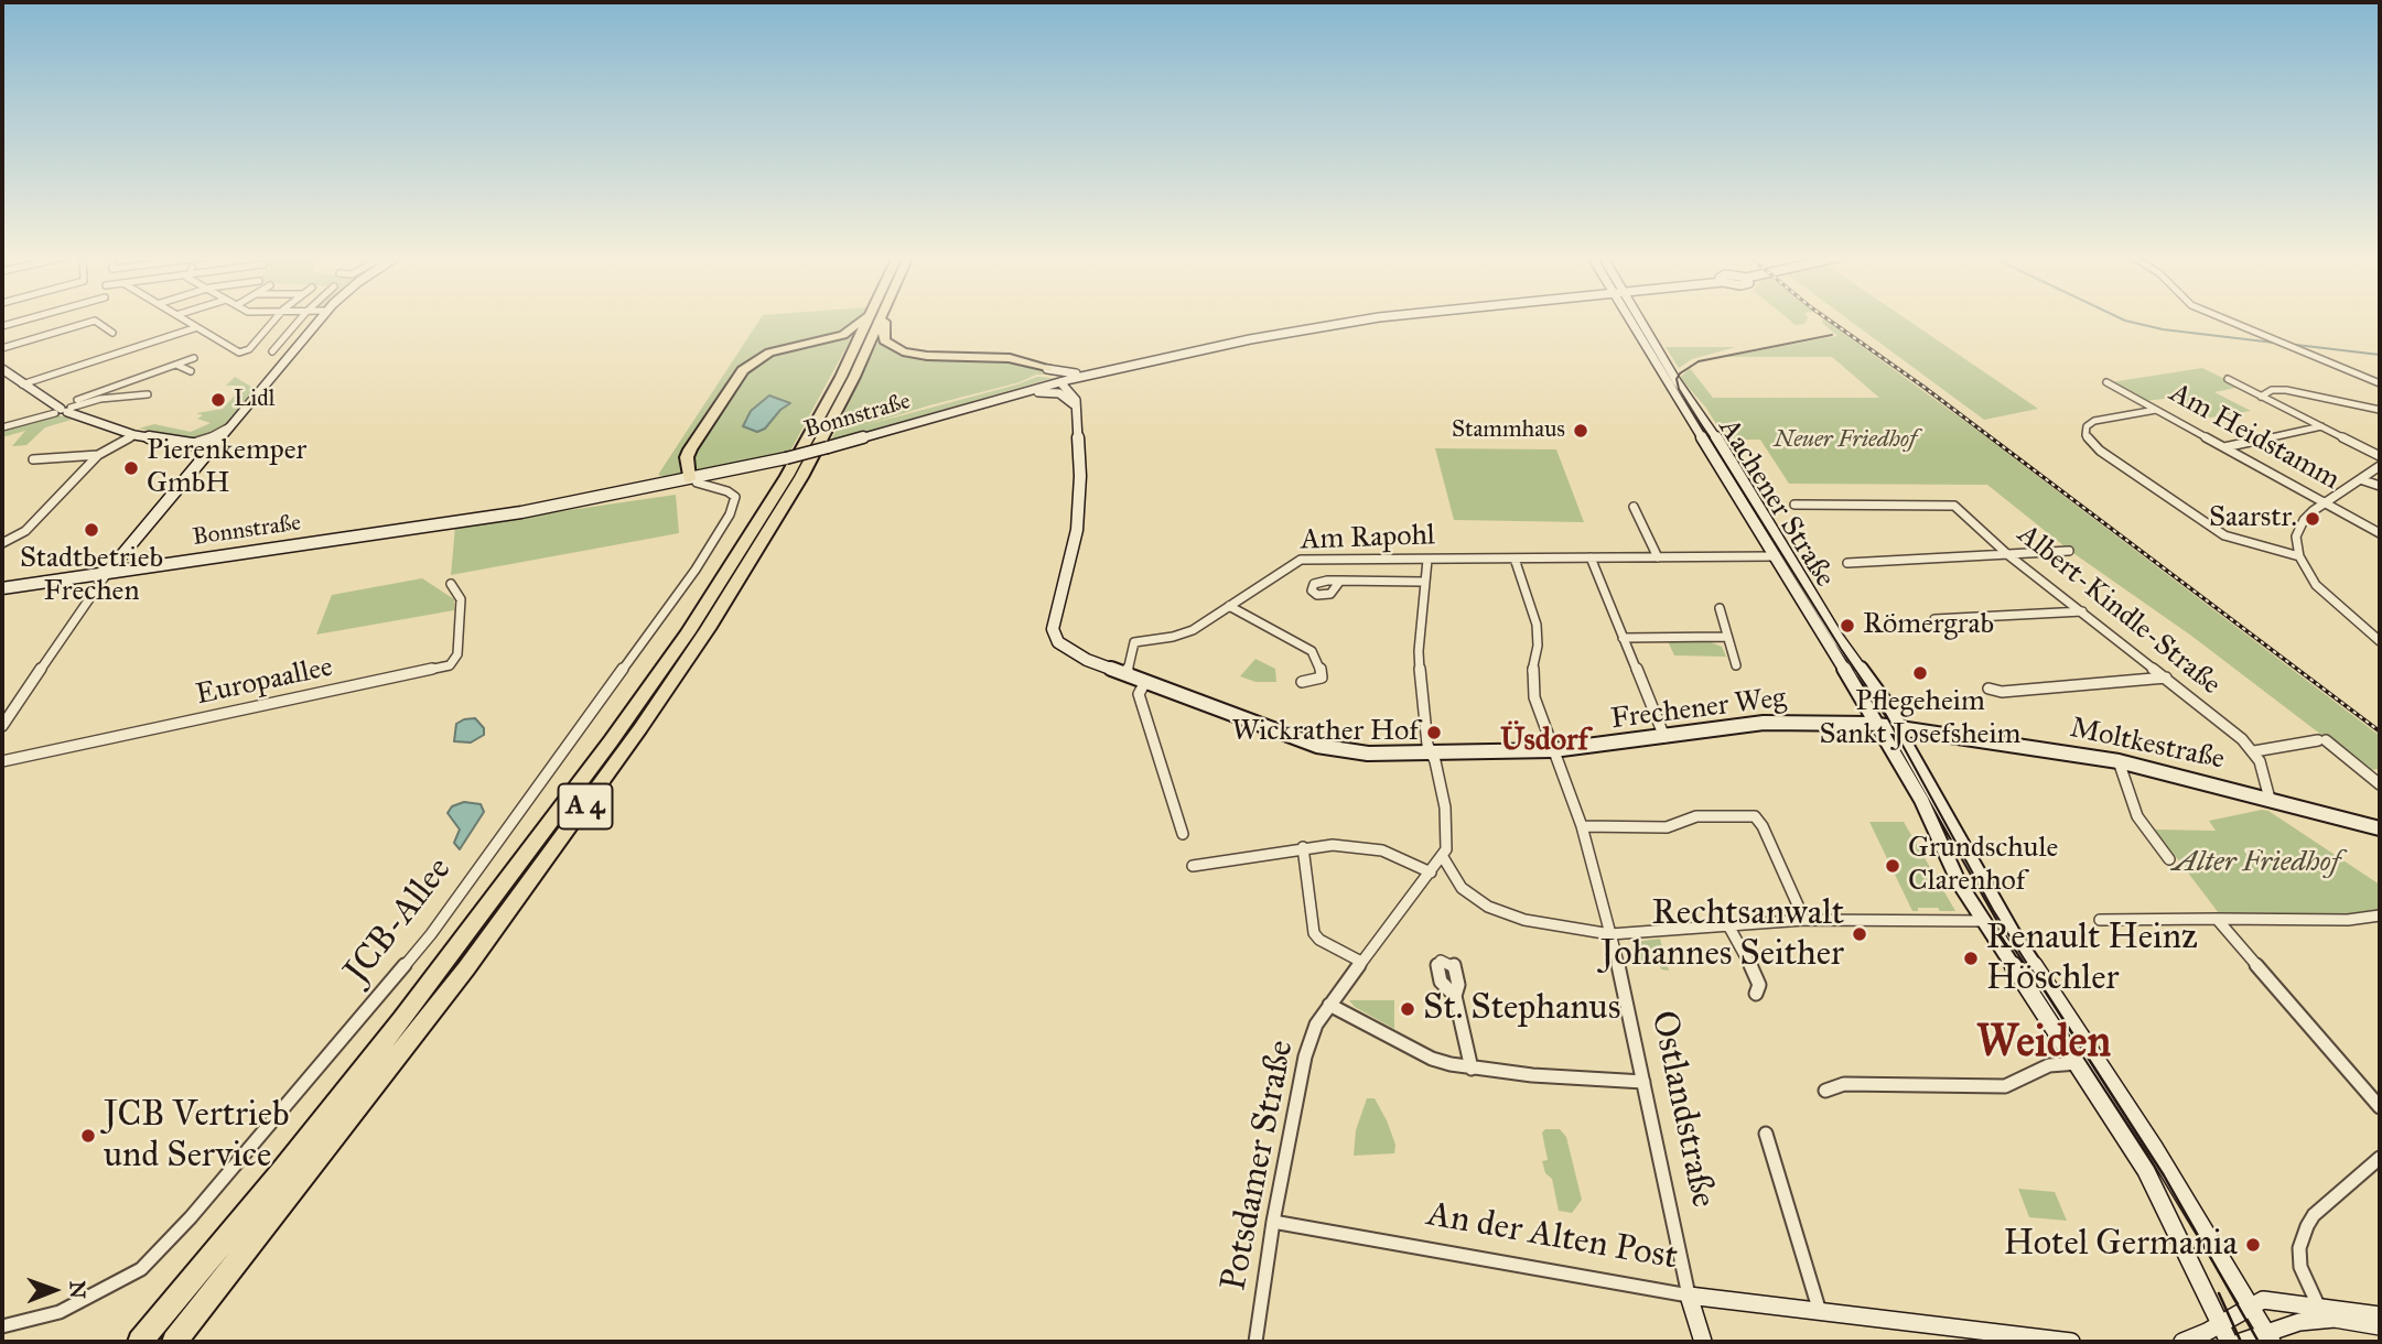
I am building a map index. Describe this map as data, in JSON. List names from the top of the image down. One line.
{"streets":{"highway":["A 4"],"main road":["Bonnstraße","Aachener Straße","Frechener Weg","Moltkestraße","Ostlandstraße","An der Alten Post"],"street":["Am Heidstamm","Am Rapohl","Albert-Kindle-Straße","Europaallee","JCB-Allee","Potsdamer Straße"]},"crossings":[["Bonnstraße","JCB-Allee"],["Aachener Straße","Am Rapohl"],["Aachener Straße","Frechener Weg"],["Aachener Straße","Moltkestraße"],["Am Rapohl","Frechener Weg"],["Am Rapohl","Ostlandstraße"],["Frechener Weg","Moltkestraße"],["Frechener Weg","Ostlandstraße"],["Ostlandstraße","An der Alten Post"],["Potsdamer Straße","An der Alten Post"]],"districts":["Üsdorf","Weiden"],"parks":["Neuer Friedhof","Alter Friedhof"],"places":["Lidl","Stammhaus","Pierenkemper GmbH","Saarstr.","Stadtbetrieb Frechen","Römergrab","Pflegeheim Sankt Josefsheim","Wickrather Hof","Grundschule Clarenhof","Rechtsanwalt Johannes Seither","Renault Heinz Höschler","St. Stephanus","JCB Vertrieb und Service","Hotel Germania"],"north":"right"}
